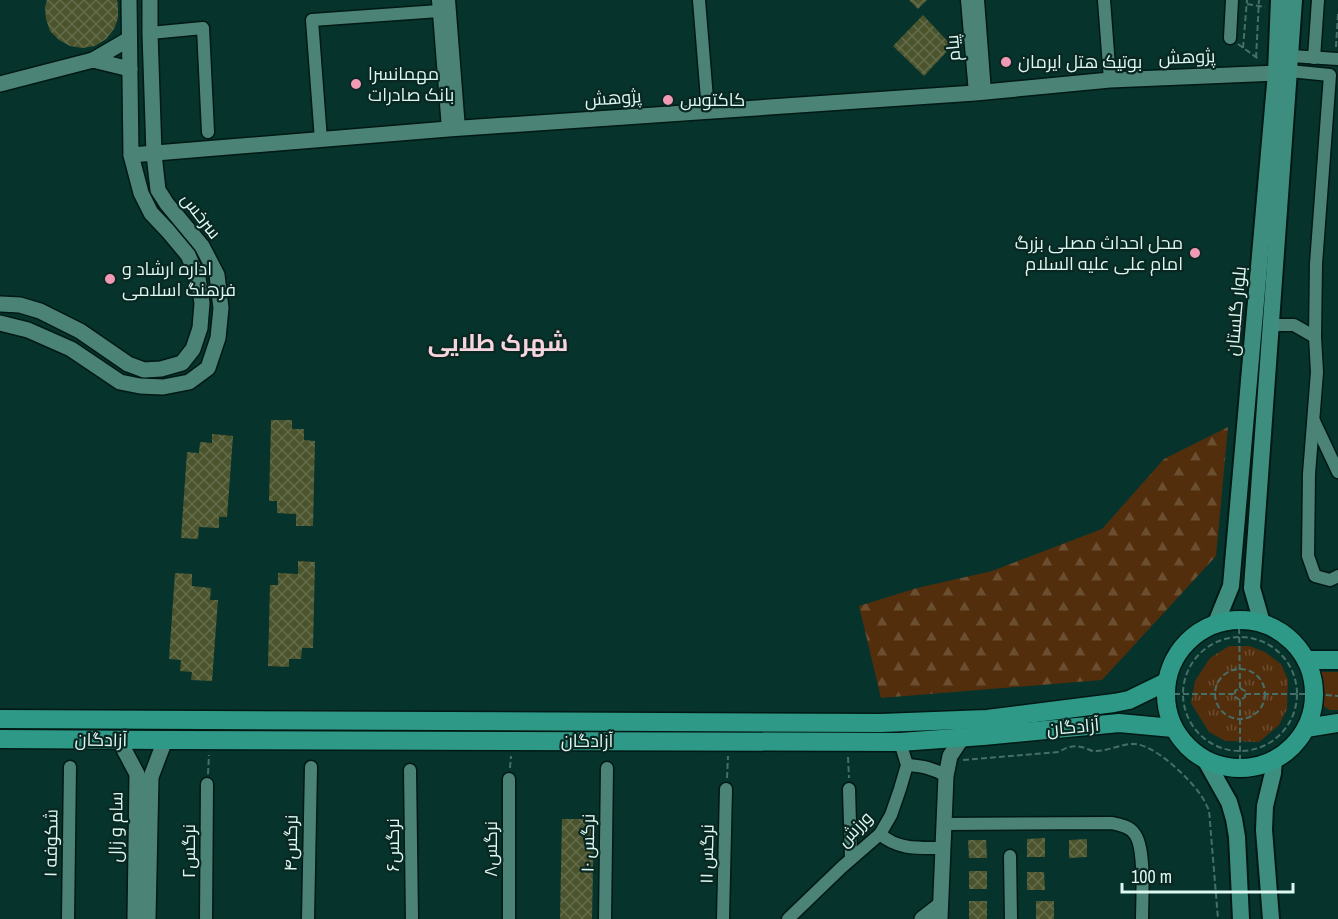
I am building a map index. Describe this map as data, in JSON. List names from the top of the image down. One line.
{"streets":{"main road":["بلوار گلستان","آزادگان"],"street":["پیام","پژوهش","سرخس","سام و زال","ورزش","شکوفه ۱","نرگس۴","نرگس ۱۰","نرگس۶","نرگس۸","نرگس۲","نرگس ۱۱"]},"crossings":[["پیام","پژوهش"],["پژوهش","سرخس"],["پژوهش","بلوار گلستان"],["آزادگان","سام و زال"]],"districts":["شهرک طلایی"],"places":["بوتیک هتل ایرمان","مهمانسرا بانک صادرات","کاکتوس","محل احداث مصلی بزرگ امام علی علیه السلام","اداره ارشاد و فرهنگ اسلامی"],"scale_bar":"100 m"}
